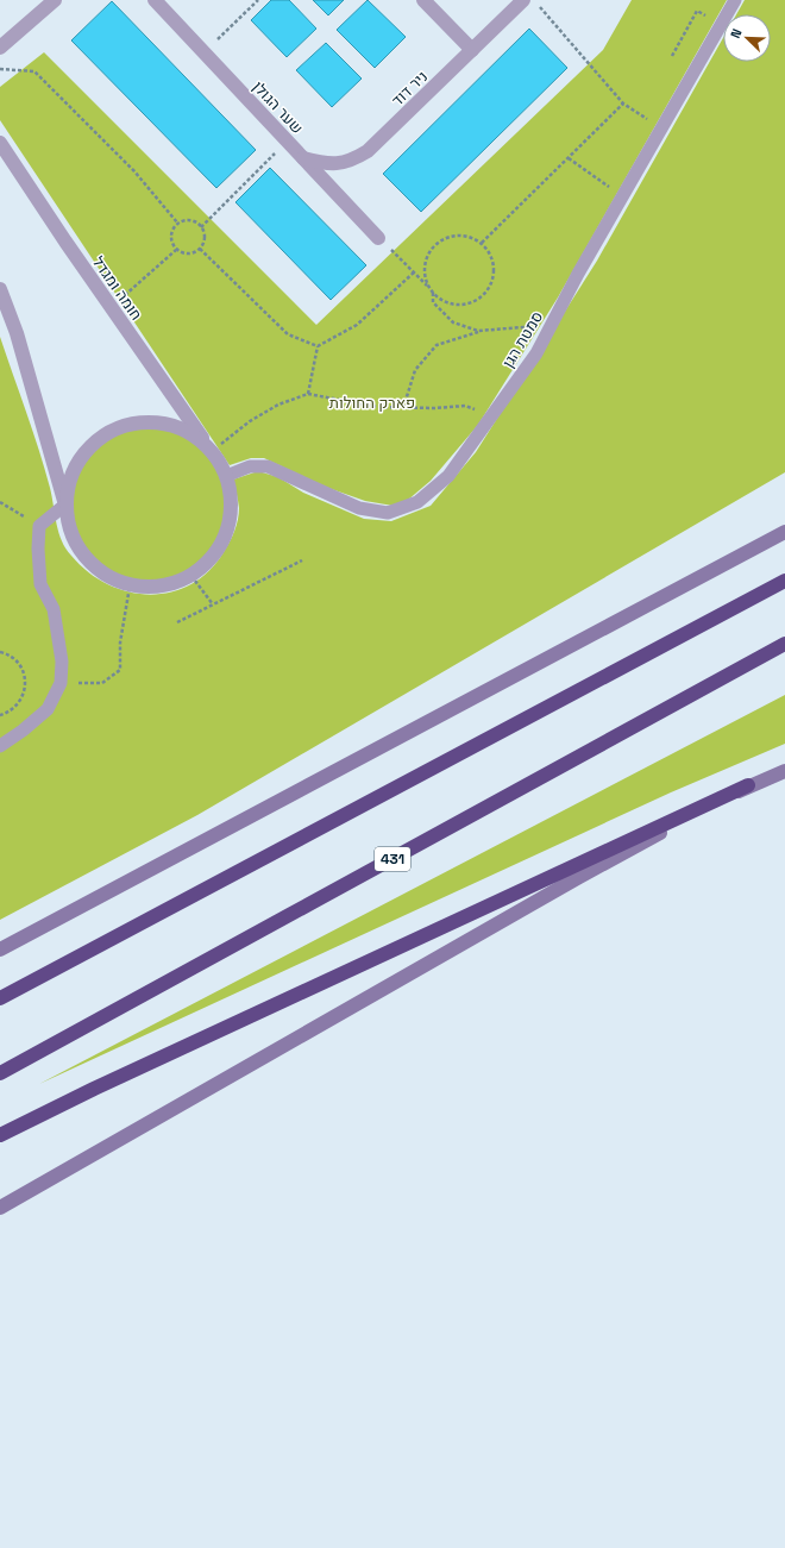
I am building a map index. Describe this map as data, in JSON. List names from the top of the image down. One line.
{"streets":{"highway":["431"],"street":["ניר דוד","שער הגולן","חומה ומגדל"],"lane":["סמטת הגן"]},"crossings":[["ניר דוד","שער הגולן"],["חומה ומגדל","סמטת הגן"]],"parks":["פארק החולות"],"north":"top left"}
